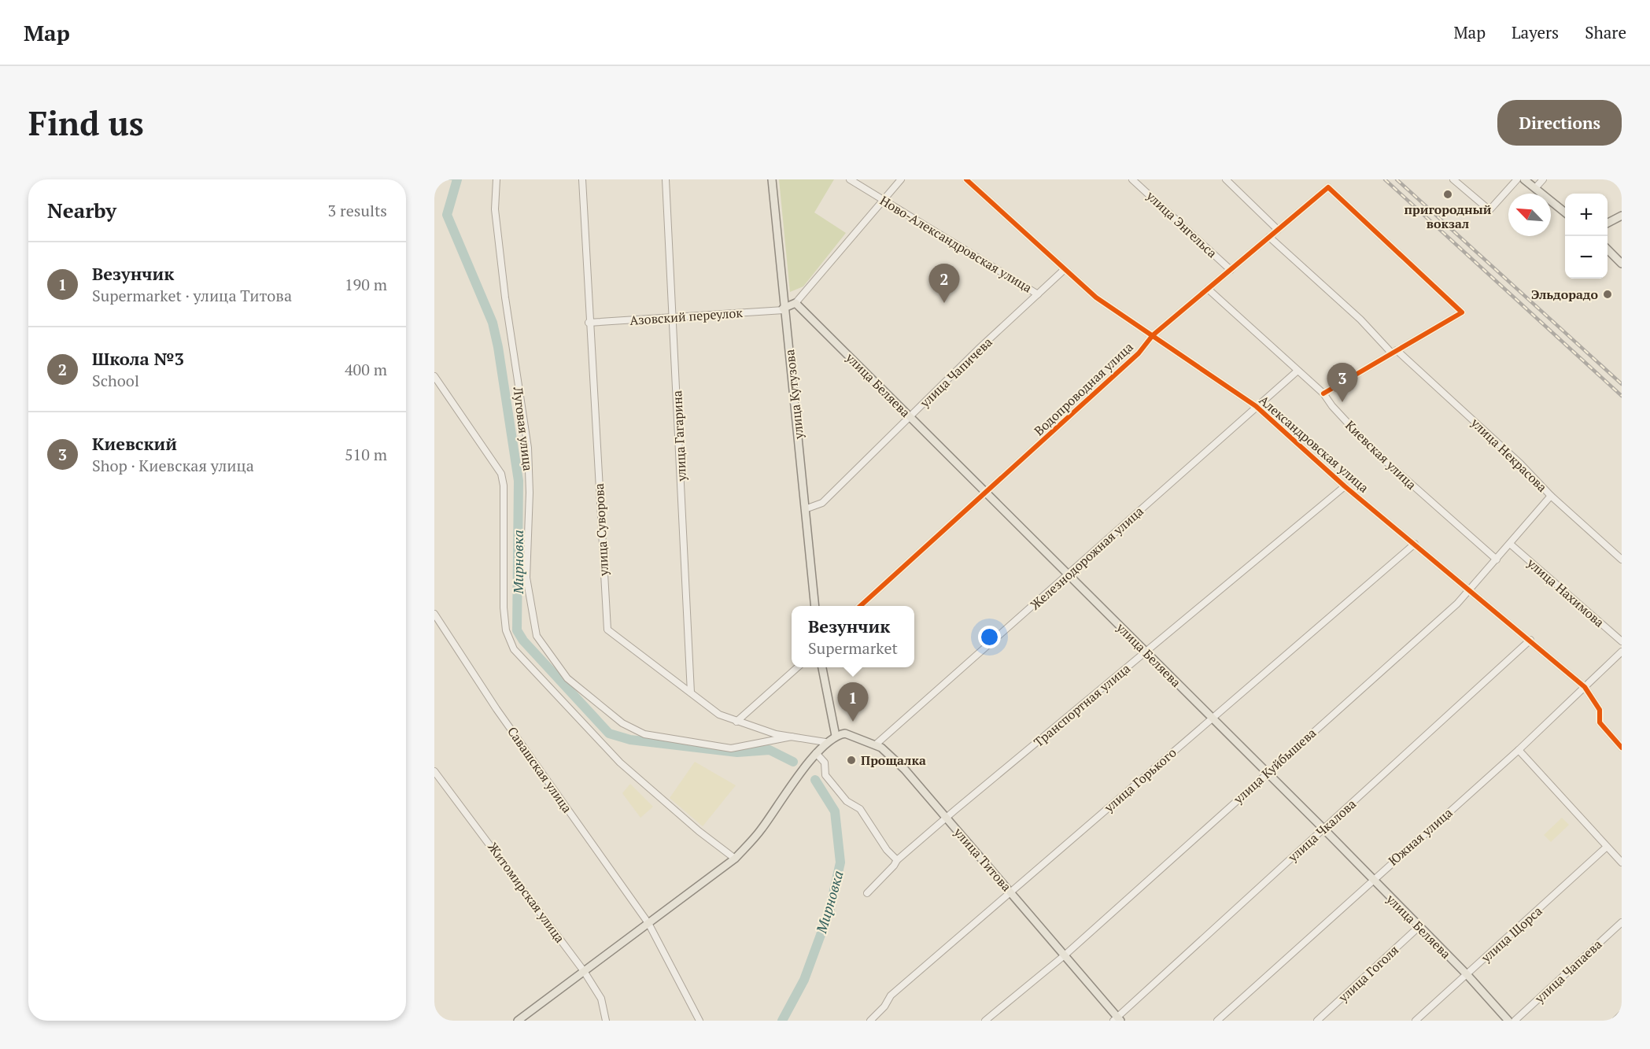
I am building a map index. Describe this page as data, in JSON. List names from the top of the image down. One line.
{"streets":{"main road":["улица Беляева","улица Кутузова","улица Титова"],"street":["улица Энгельса","Ново-Александровская улица","Азовский переулок","улица Чапичева","Водопроводная улица","Луговая улица","улица Гагарина","Александровская улица","Киевская улица","улица Некрасова","улица Суворова","Железнодорожная улица","улица Нахимова","Транспортная улица","улица Куйбышева","Савашская улица","улица Горького","улица Чкалова","Южная улица","Житомирская улица","улица Щорса","улица Чапаева","улица Гоголя"]},"crossings":[["улица Энгельса","Водопроводная улица"],["Ново-Александровская улица","улица Чапичева"],["Азовский переулок","улица Кутузова"],["Азовский переулок","улица Гагарина"],["Азовский переулок","улица Суворова"],["улица Чапичева","улица Беляева"],["улица Чапичева","улица Кутузова"],["улица Чапичева","Александровская улица"],["улица Беляева","Водопроводная улица"],["улица Беляева","Железнодорожная улица"],["улица Беляева","Транспортная улица"],["улица Беляева","улица Куйбышева"],["улица Беляева","улица Горького"],["улица Беляева","улица Чкалова"],["улица Беляева","Южная улица"],["улица Беляева","улица Щорса"],["улица Беляева","улица Гоголя"],["Водопроводная улица","Александровская улица"],["Водопроводная улица","Киевская улица"],["Водопроводная улица","улица Некрасова"],["Луговая улица","улица Суворова"],["улица Гагарина","улица Суворова"],["Александровская улица","Железнодорожная улица"],["Александровская улица","Транспортная улица"],["Александровская улица","улица Куйбышева"],["Александровская улица","улица Горького"],["Александровская улица","улица Чкалова"],["Александровская улица","Южная улица"],["Киевская улица","Железнодорожная улица"],["Киевская улица","улица Куйбышева"],["улица Некрасова","улица Куйбышева"],["Железнодорожная улица","улица Титова"],["улица Нахимова","улица Куйбышева"],["Транспортная улица","улица Титова"],["улица Куйбышева","улица Титова"],["улица Горького","улица Титова"],["улица Чкалова","улица Титова"]],"water":["Мирновка"],"places":["пригородный вокзал","Эльдорадо","Прощалка"],"north":"top left","page":{"header":"Map","nav":["Map","Layers","Share"],"buttons":"Directions","title":"Find us","heading":["Nearby","3 results"],"map_buttons":["+","−"],"list":[{"mark":"1","name":"Везунчик","note":"Supermarket · улица Титова","value":"190 m"},{"mark":"2","name":"Школа №3","note":"School","value":"400 m"},{"mark":"3","name":"Киевский","note":"Shop · Киевская улица","value":"510 m"}],"pins":["2","3","1"],"popup":["Везунчик","Supermarket"]}}
